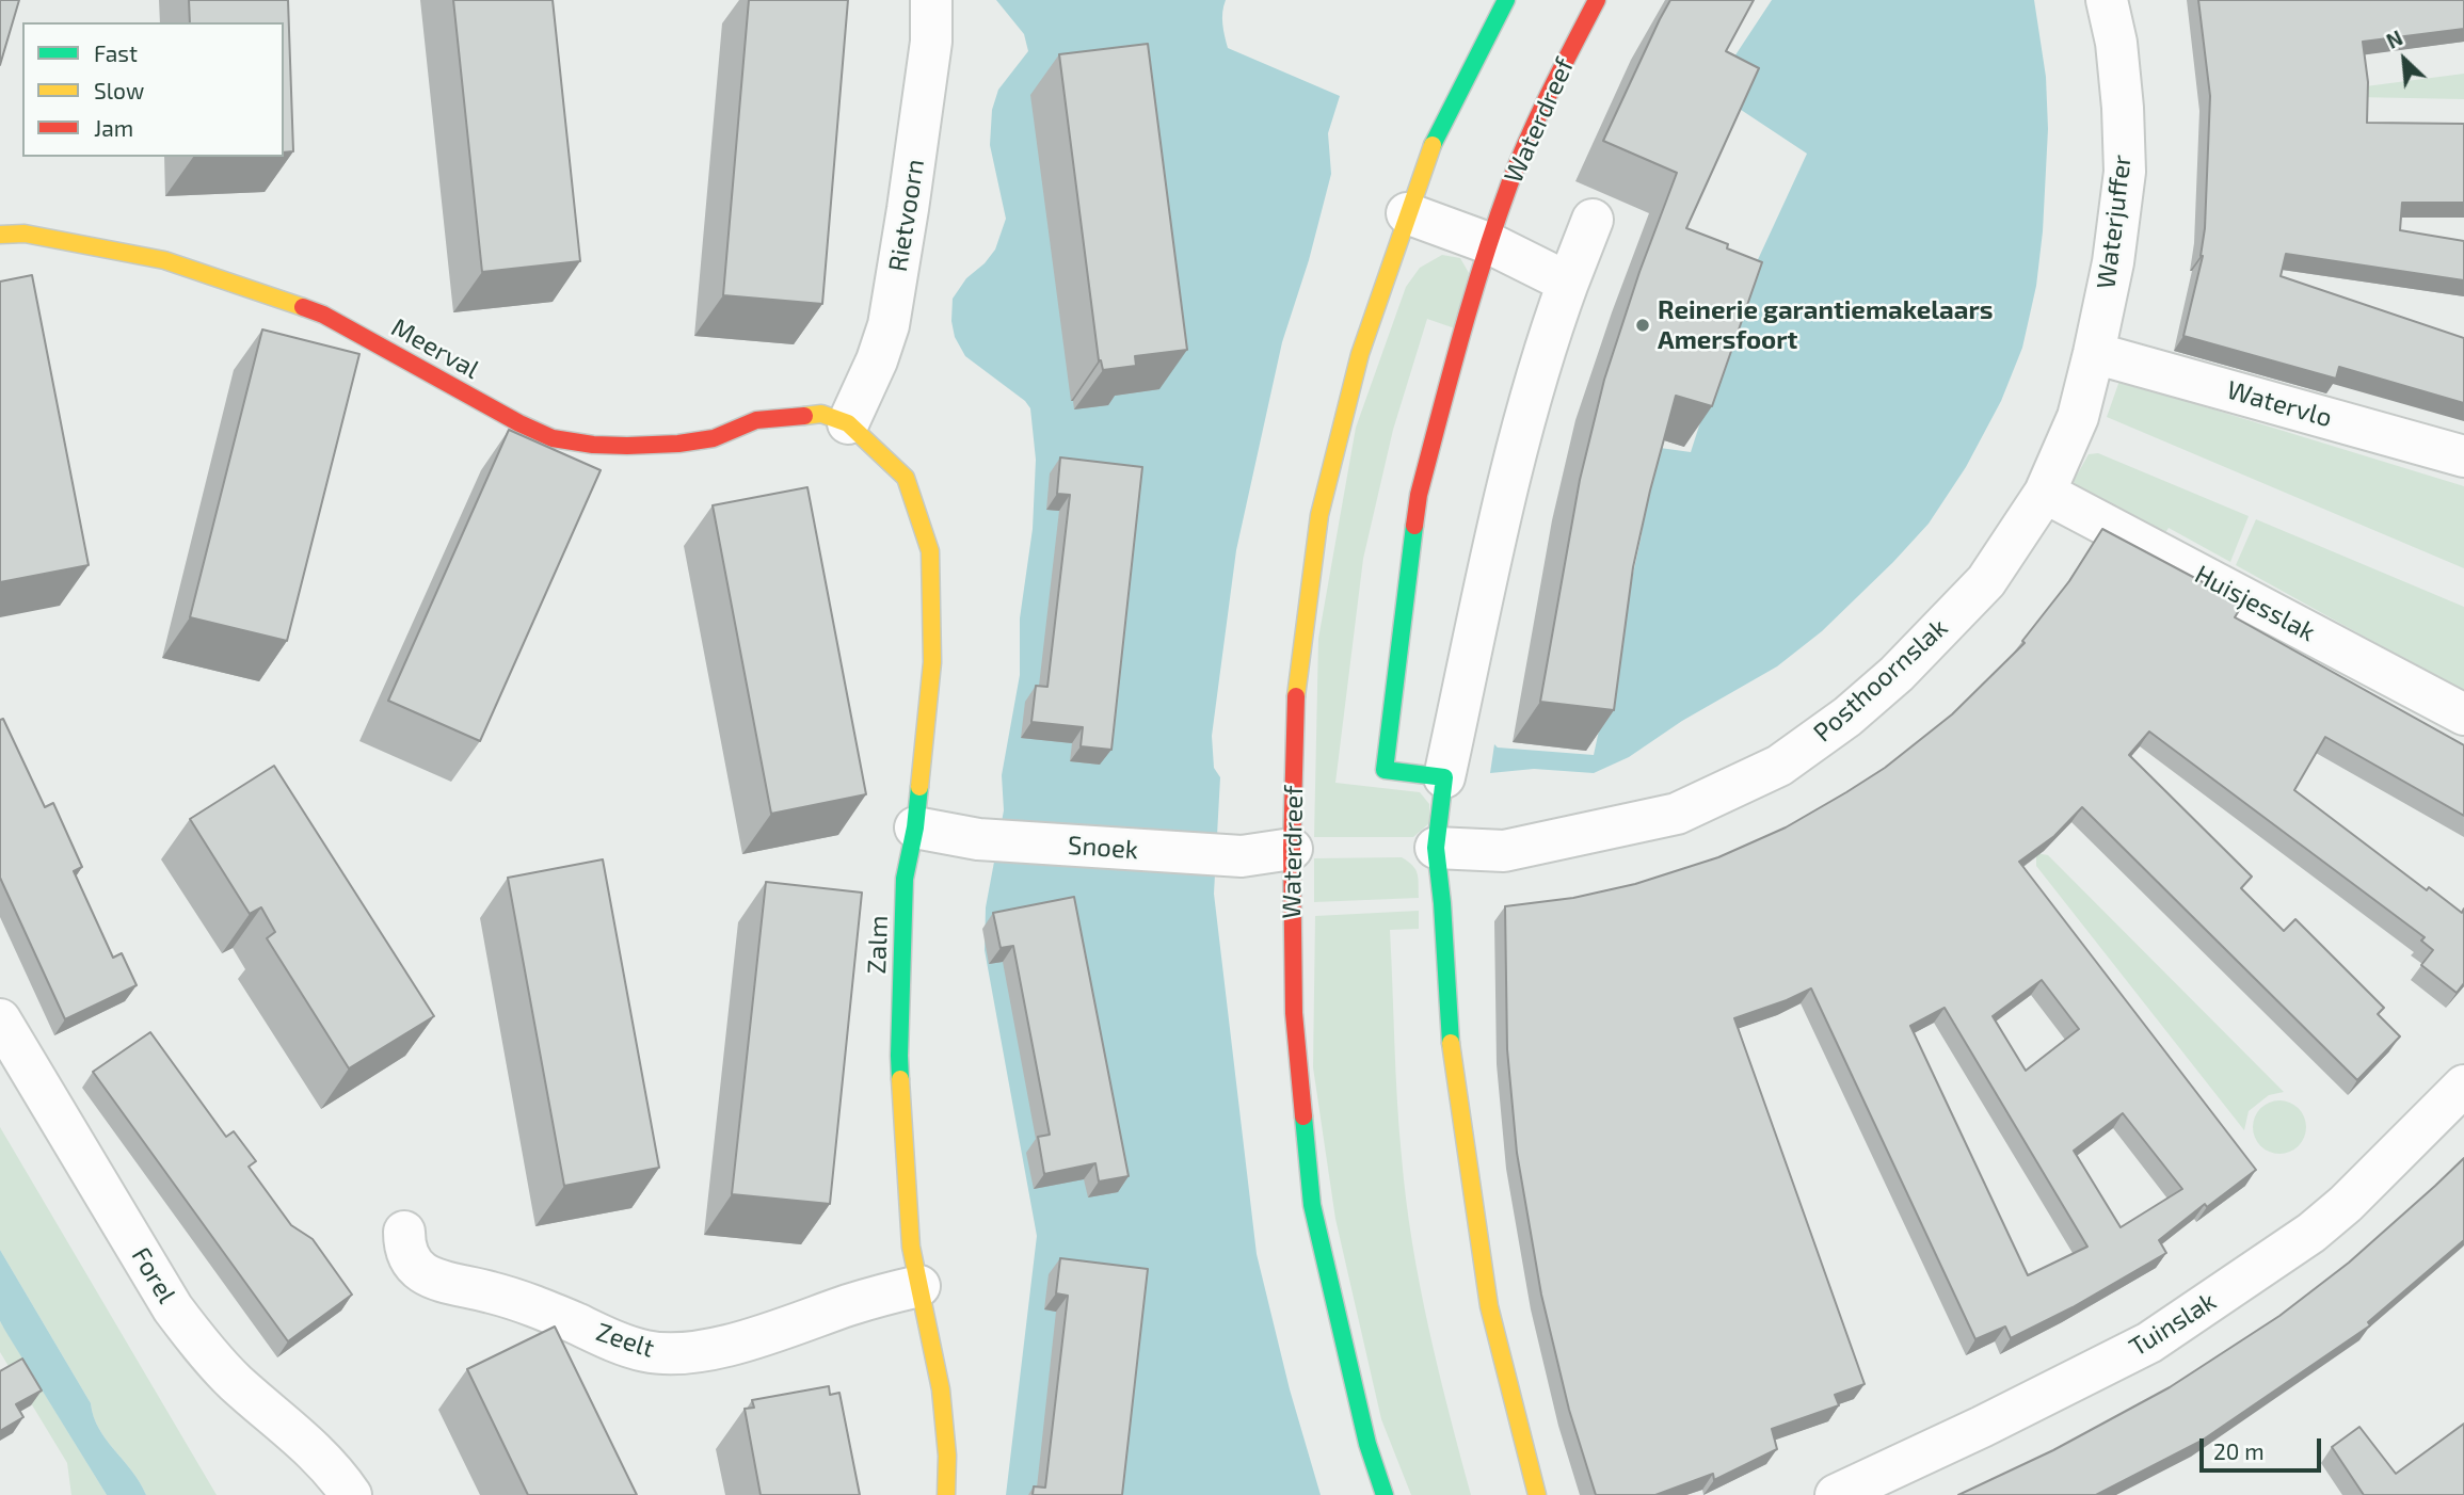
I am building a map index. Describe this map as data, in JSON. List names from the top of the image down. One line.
{"streets":{"street":["Waterdreef","Rietvoorn","Waterjuffer","Meerval","Watervlo","Huisjesslak","Posthoornslak","Snoek","Zalm","Forel","Tuinslak","Zeelt"]},"crossings":[["Waterdreef","Snoek"],["Rietvoorn","Meerval"],["Rietvoorn","Zalm"],["Waterjuffer","Watervlo"],["Waterjuffer","Posthoornslak"],["Meerval","Zalm"],["Watervlo","Posthoornslak"],["Huisjesslak","Posthoornslak"],["Snoek","Zalm"],["Zalm","Zeelt"]],"places":["Reinerie garantiemakelaars Amersfoort"],"legend":["Fast","Slow","Jam"],"scale_bar":"20 m","north":"top left"}
